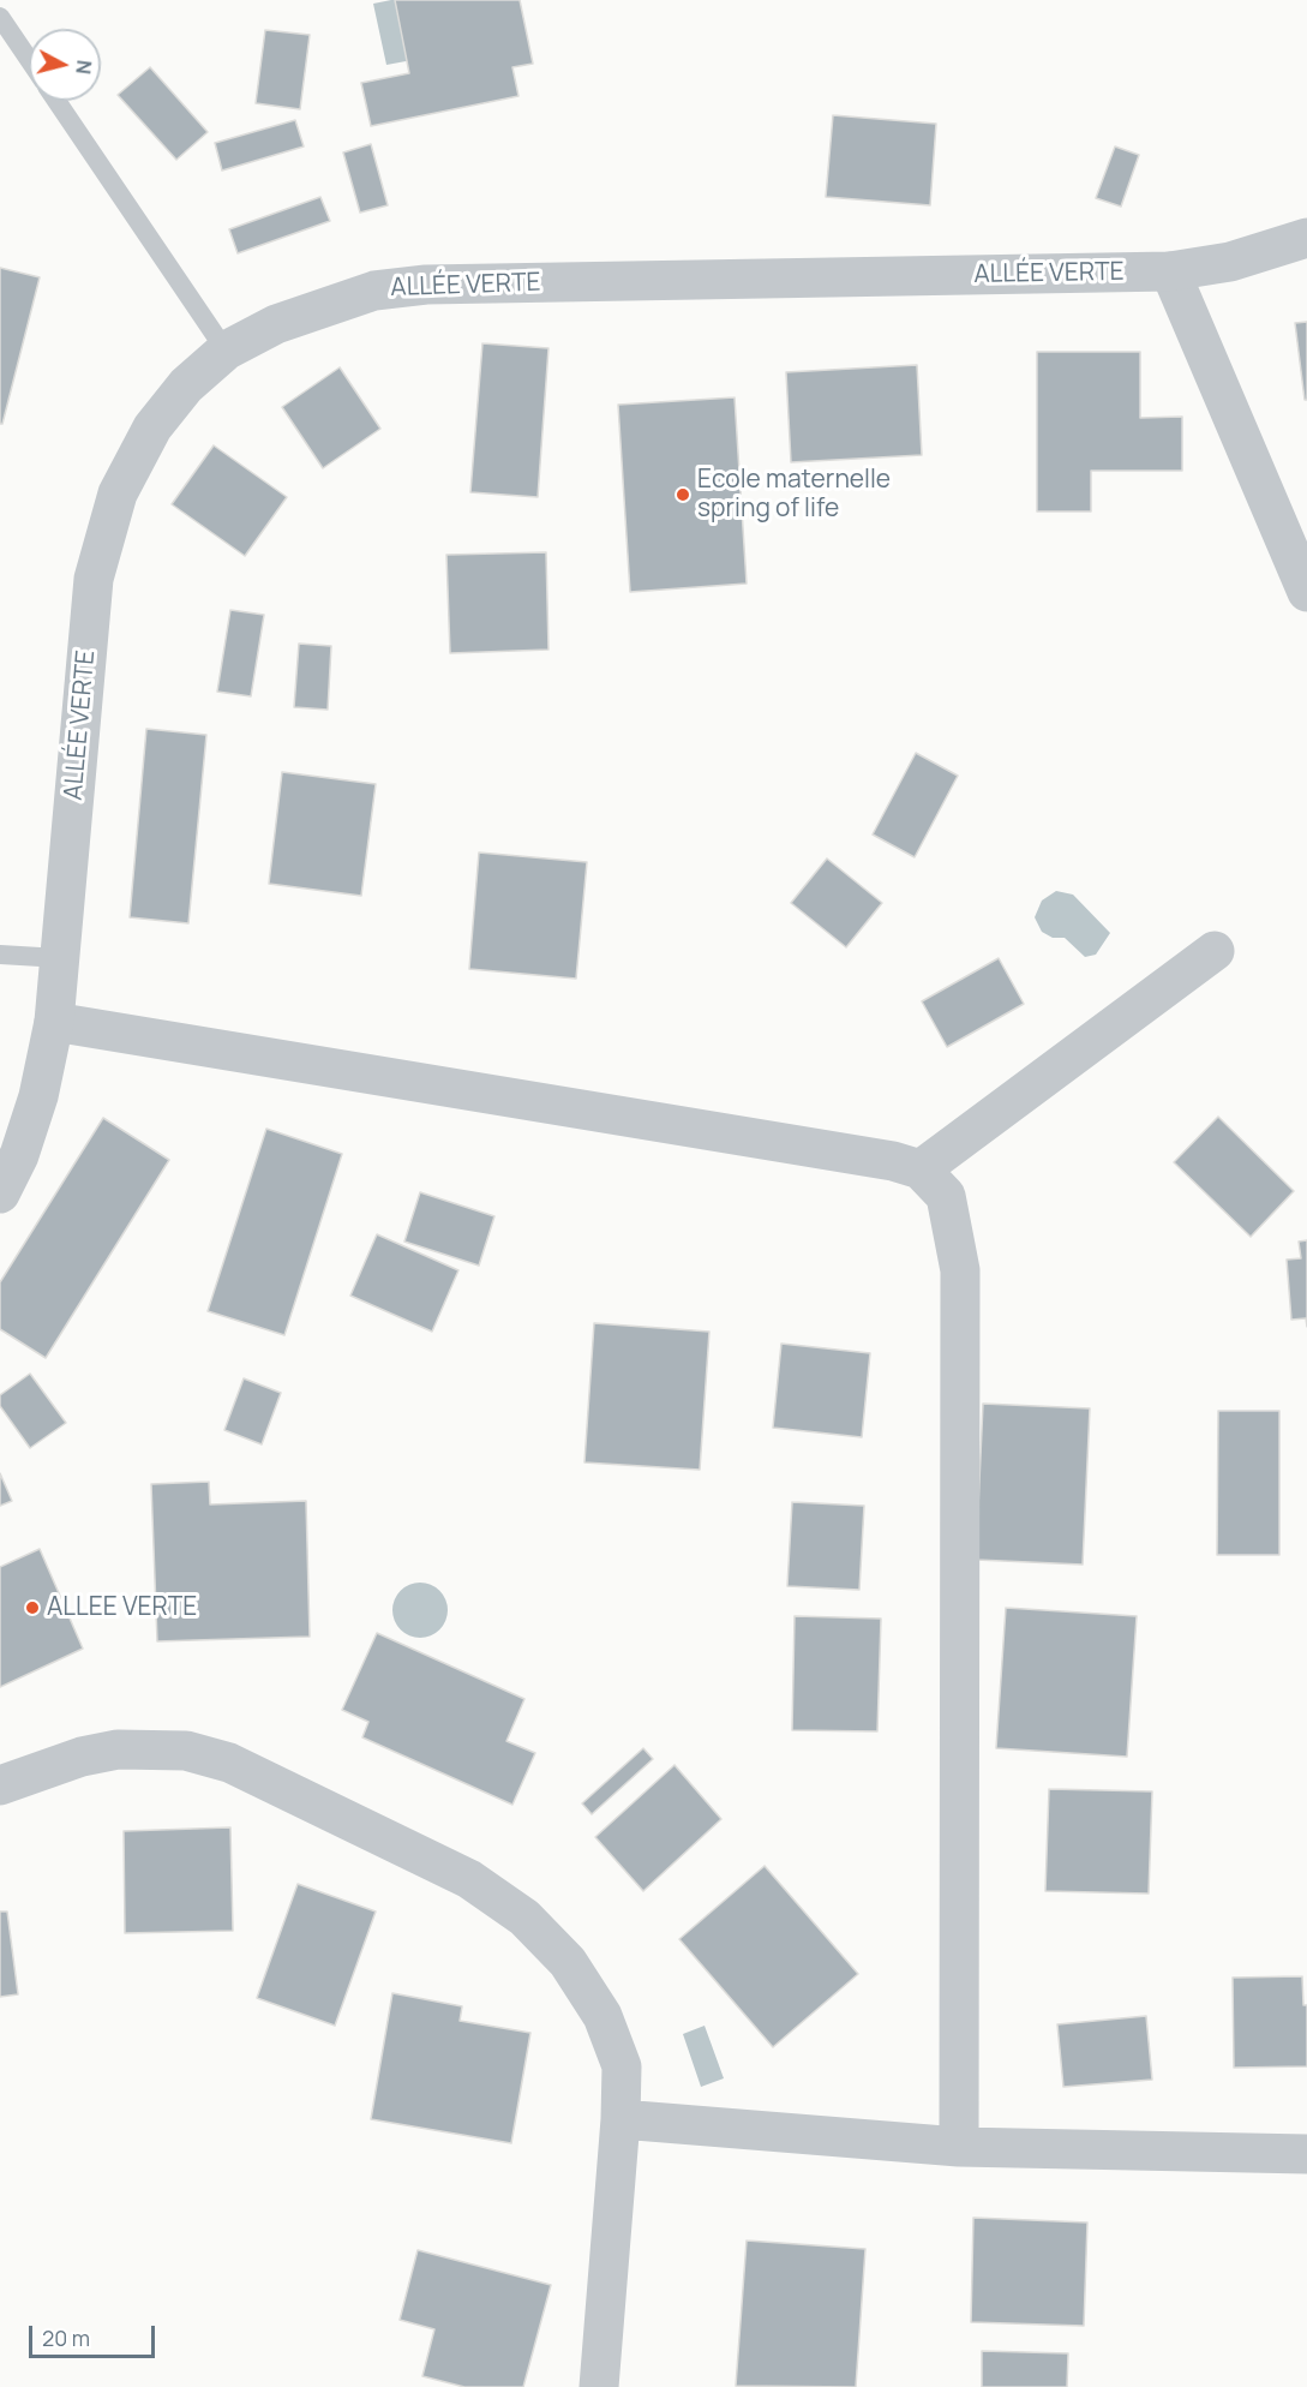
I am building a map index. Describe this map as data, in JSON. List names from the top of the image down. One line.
{"streets":{"street":["ALLÉE VERTE"]},"places":["Ecole maternelle spring of life","ALLEE VERTE"],"scale_bar":"20 m","north":"right"}
